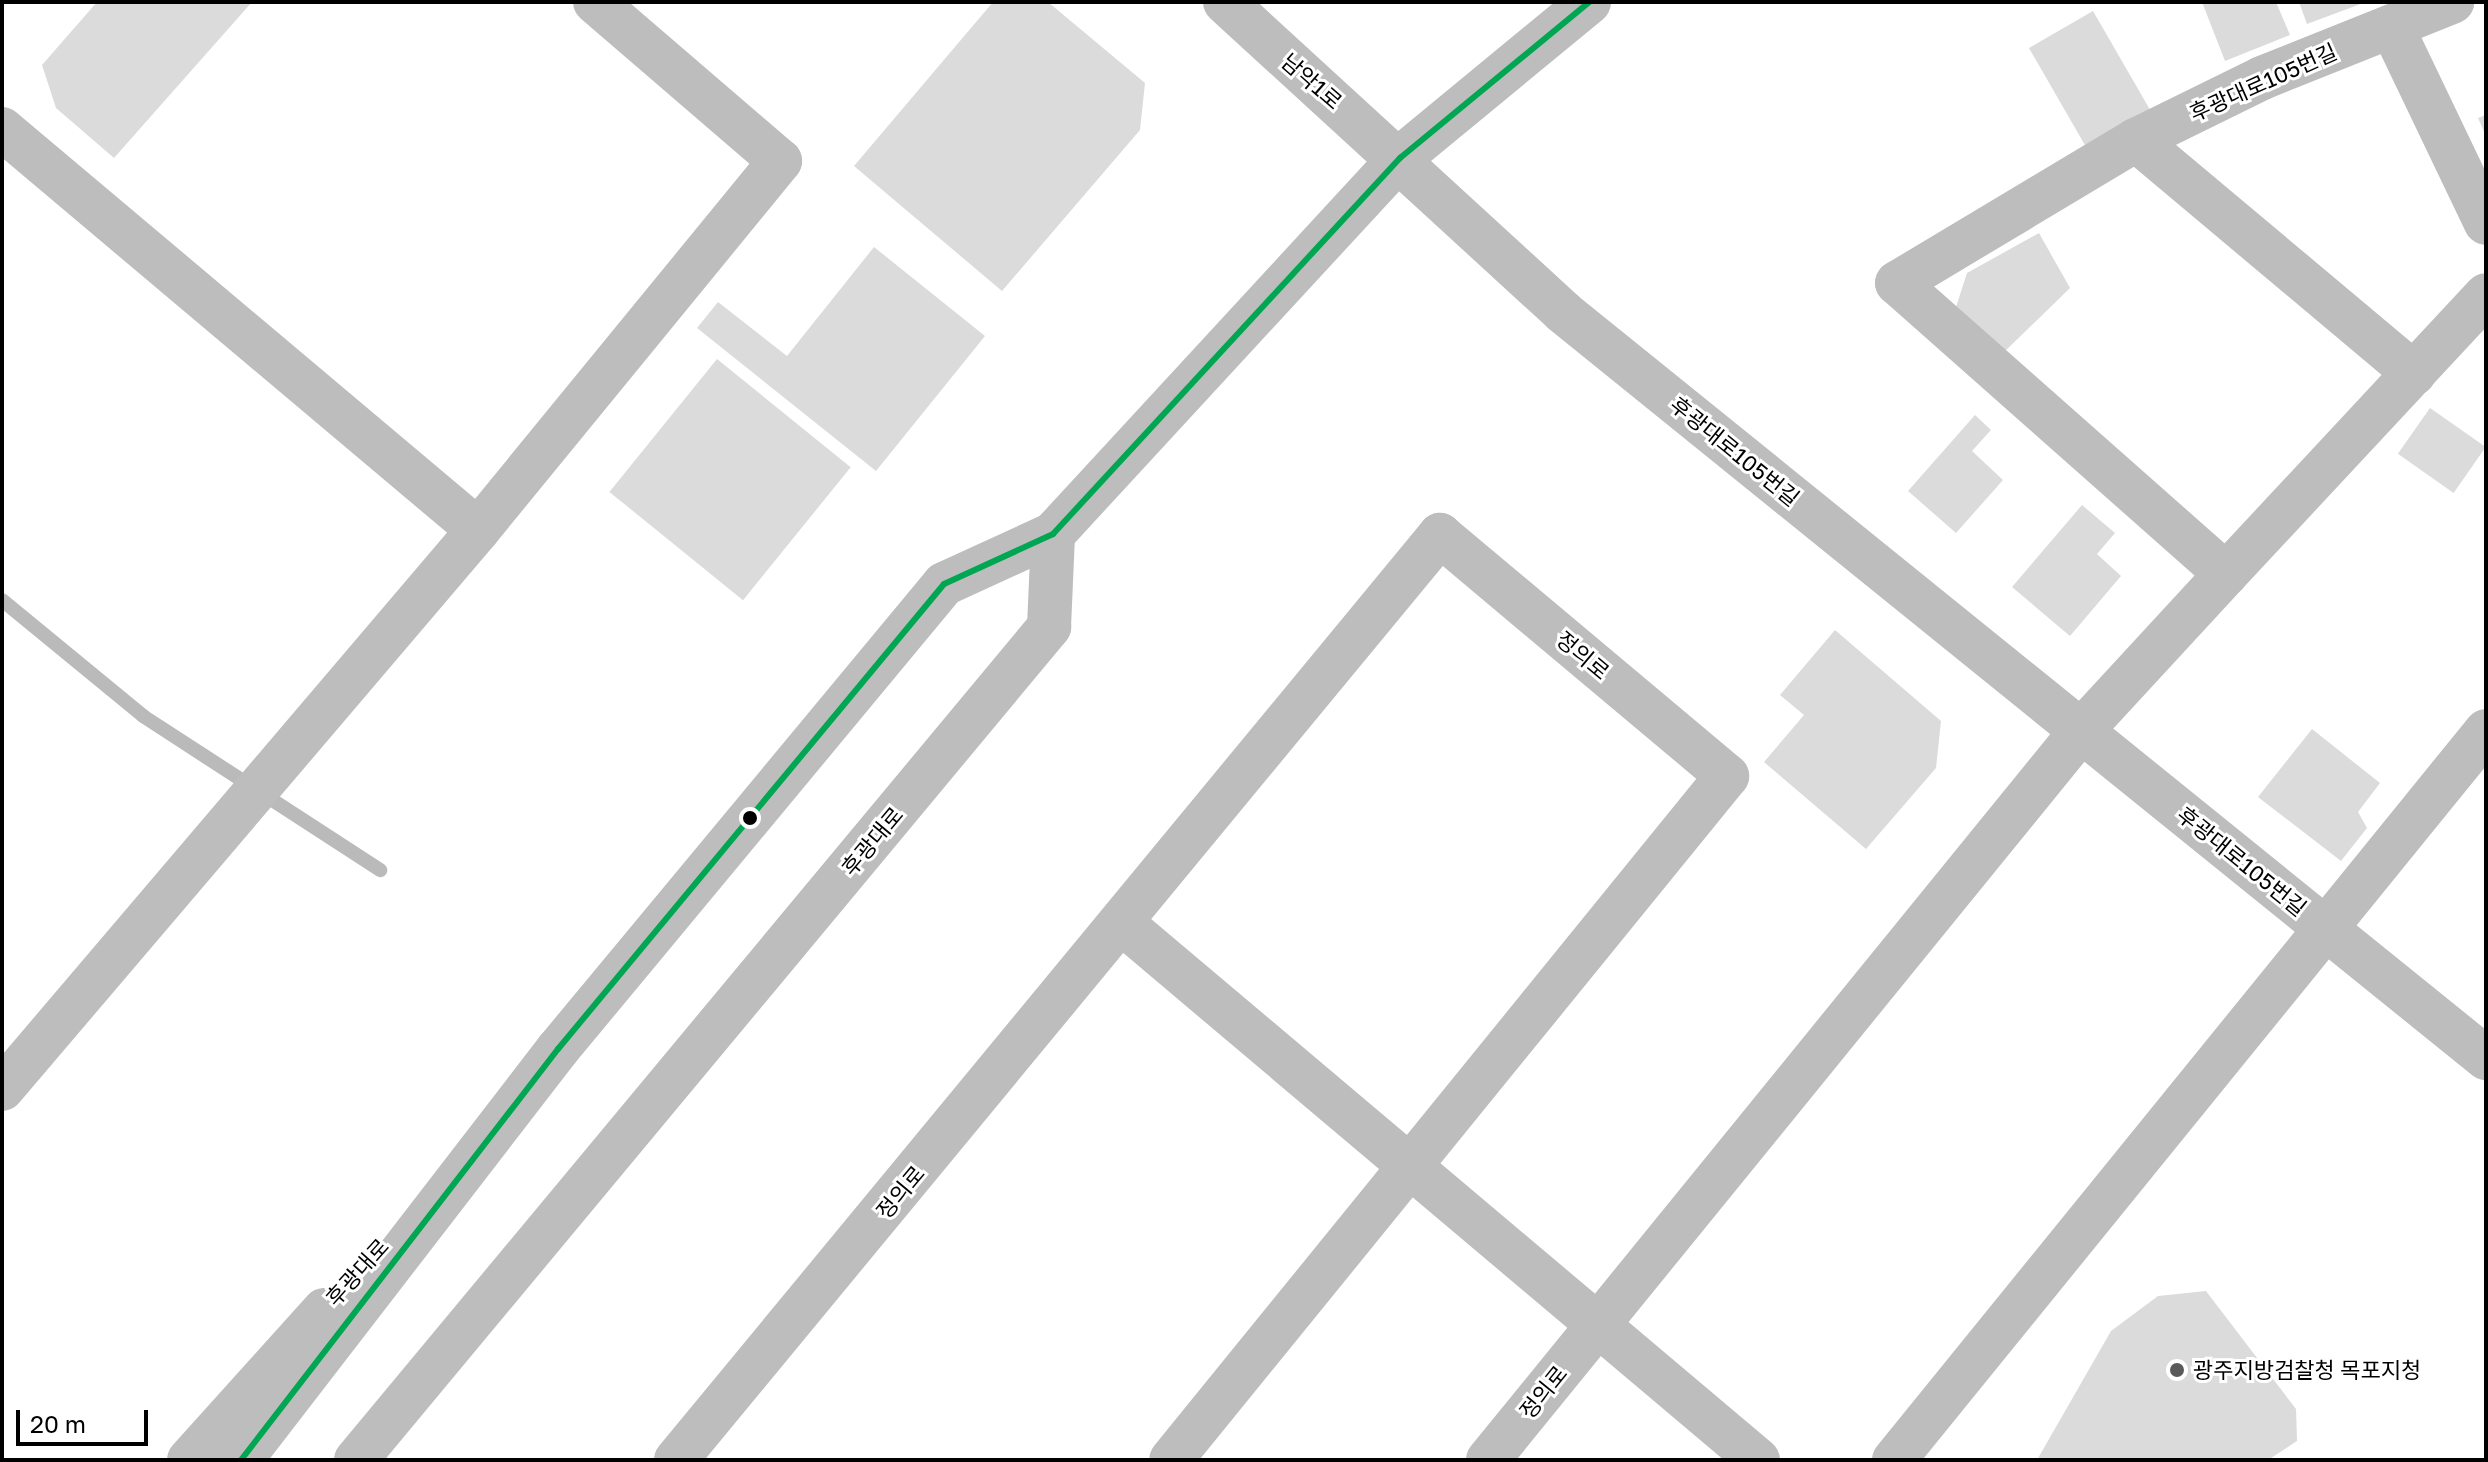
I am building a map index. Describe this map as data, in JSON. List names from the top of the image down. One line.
{"streets":{"street":["남악1로","후광대로105번길","정의로","후광대로"]},"crossings":[["남악1로","후광대로105번길"],["남악1로","후광대로"],["후광대로105번길","정의로"],["후광대로105번길","후광대로"]],"places":["광주지방검찰청 목포지청"],"scale_bar":"20 m"}
